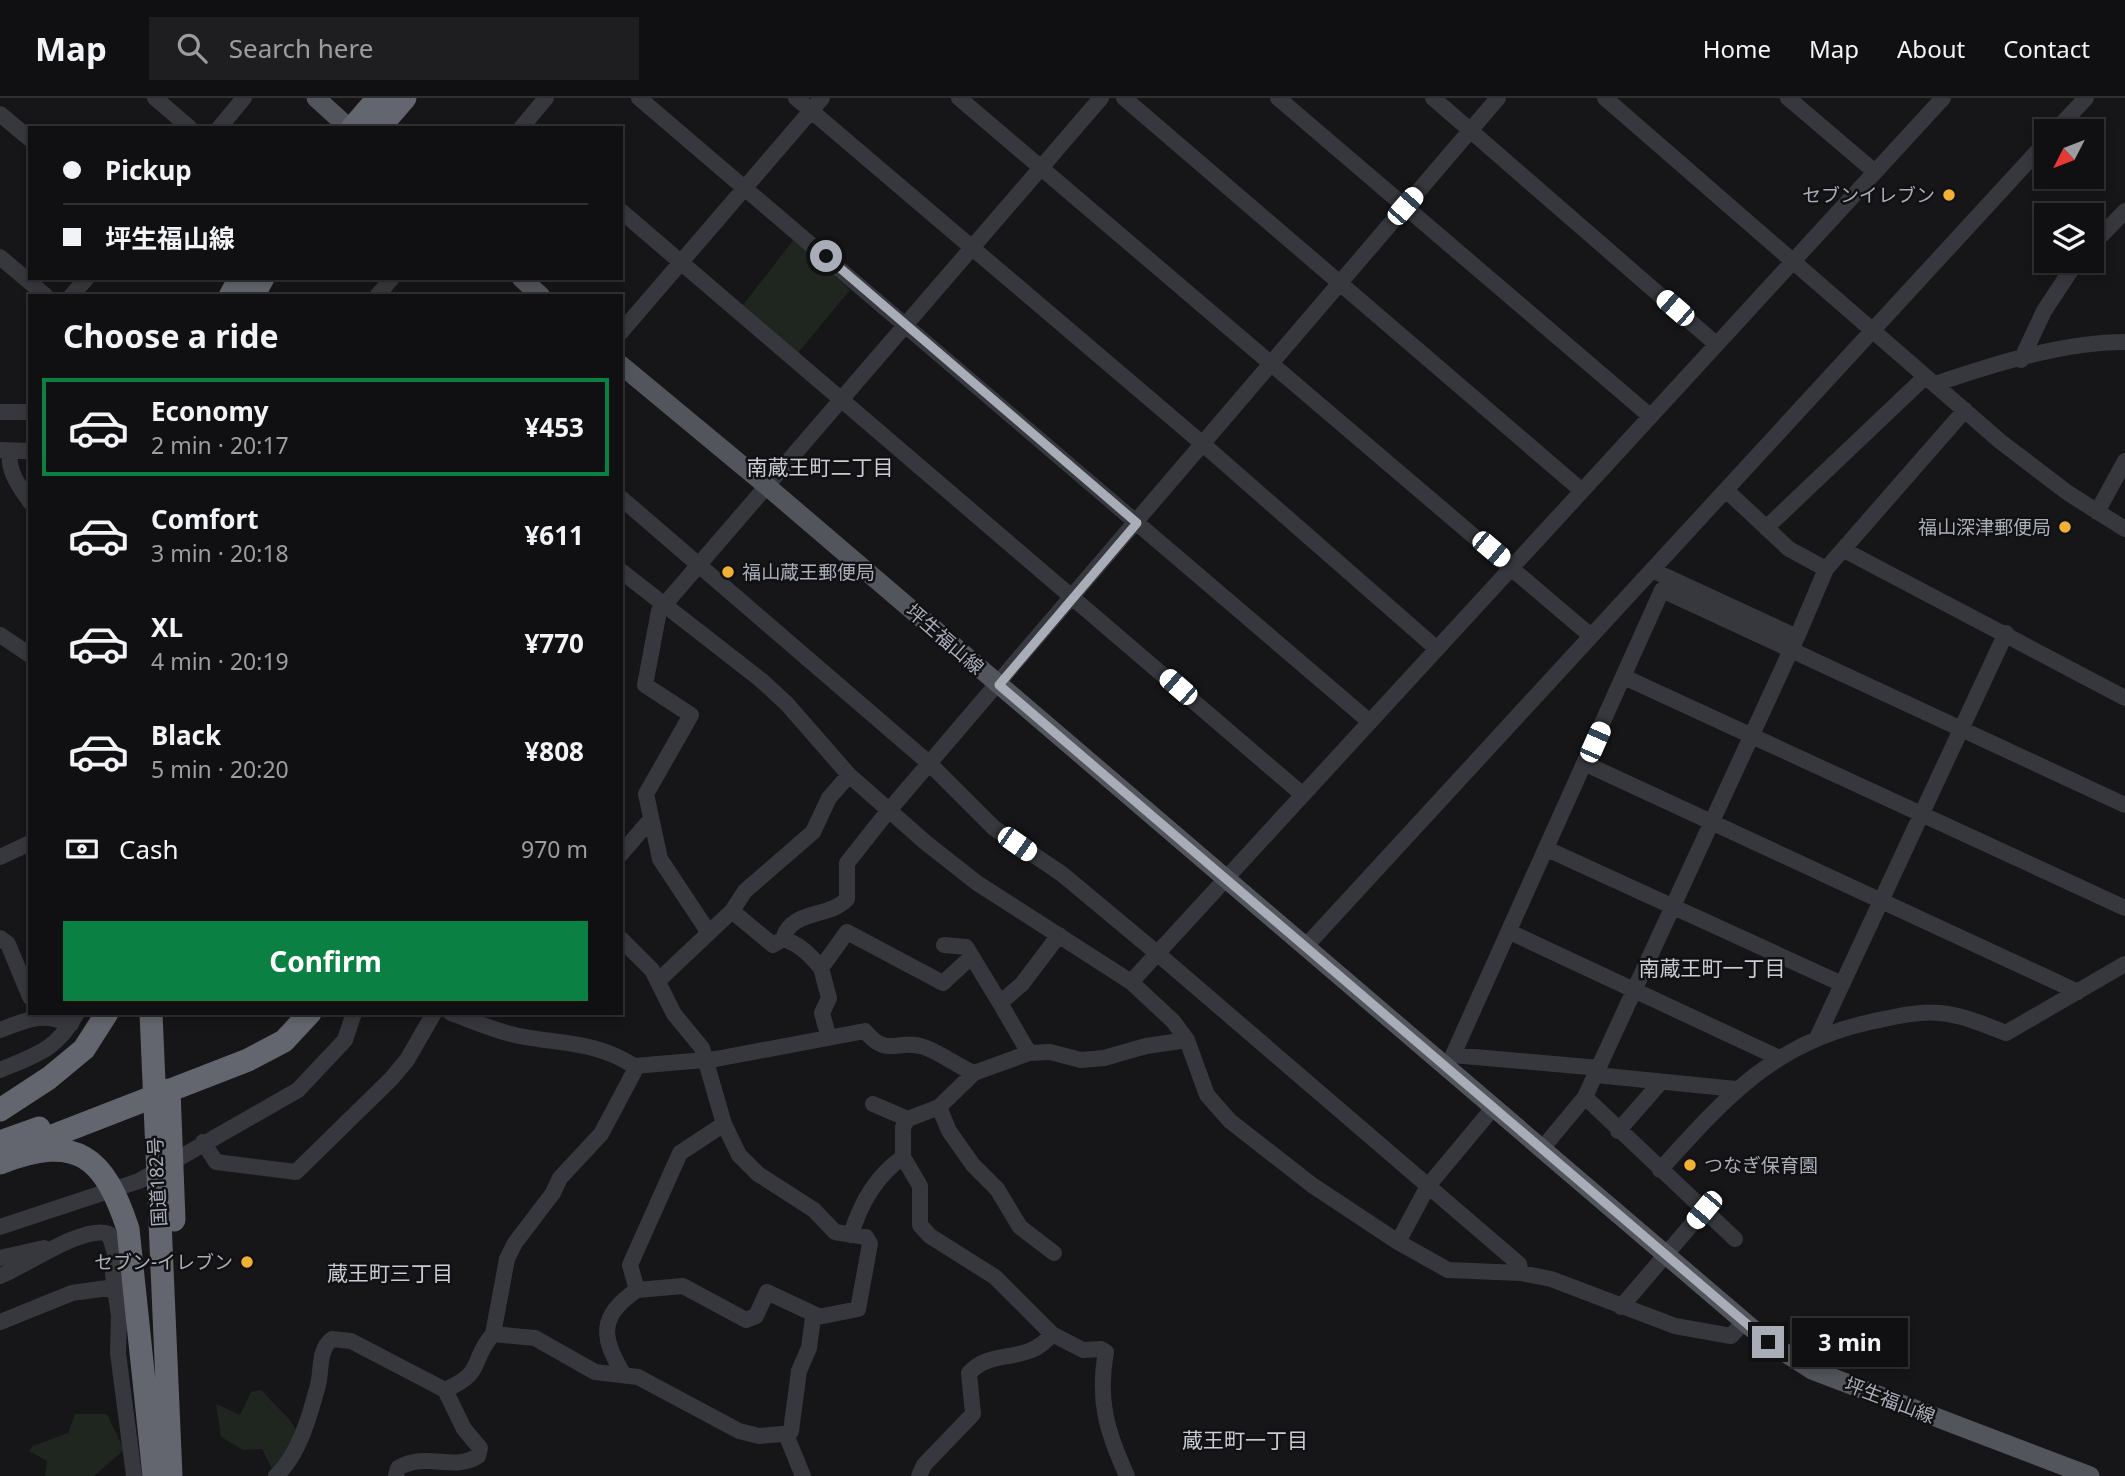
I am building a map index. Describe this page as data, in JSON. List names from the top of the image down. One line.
{"streets":{"highway":["国道182号"],"main road":["坪生福山線"]},"districts":["南蔵王町二丁目","南蔵王町一丁目","蔵王町三丁目","蔵王町一丁目"],"places":["セブンイレブン","福山深津郵便局","福山蔵王郵便局","つなぎ保育園","セブン-イレブン"],"north":"bottom left","page":{"header":"Map","search":"Search here","nav":["Home","Map","About","Contact"],"banner":["Pickup","坪生福山線"],"heading":"Choose a ride","list":[{"name":"Economy","note":"2 min · 20:17","value":"¥453"},{"name":"Comfort","note":"3 min · 20:18","value":"¥611"},{"name":"XL","note":"4 min · 20:19","value":"¥770"},{"name":"Black","note":"5 min · 20:20","value":"¥808"}],"pay":["Cash","970 m"],"buttons":"Confirm","bubble":"3 min"}}
